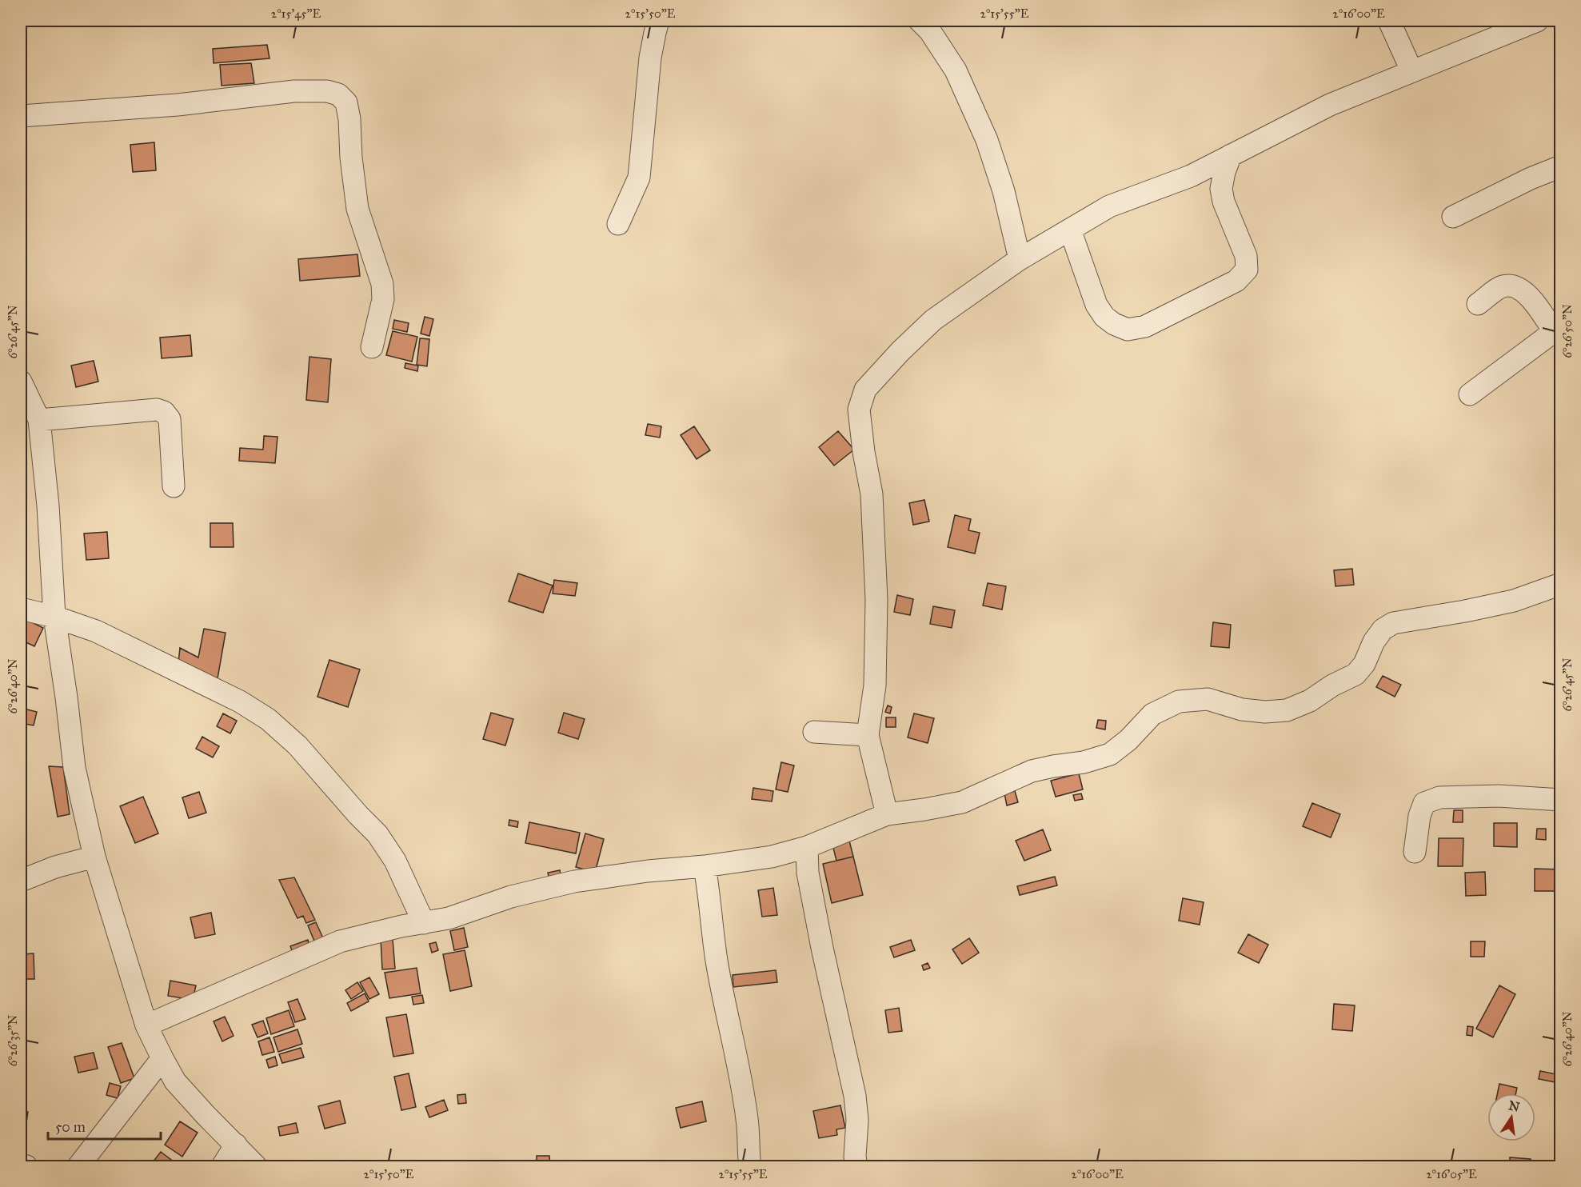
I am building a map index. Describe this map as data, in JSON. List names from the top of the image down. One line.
{"scale_bar":"50 m","north":"top","coordinates":["2°15'45\"E","2°15'50\"E","2°15'55\"E","2°16'00\"E","6°26'50\"N","6°26'45\"N","6°26'40\"N","6°26'35\"N","2°16'05\"E"]}
